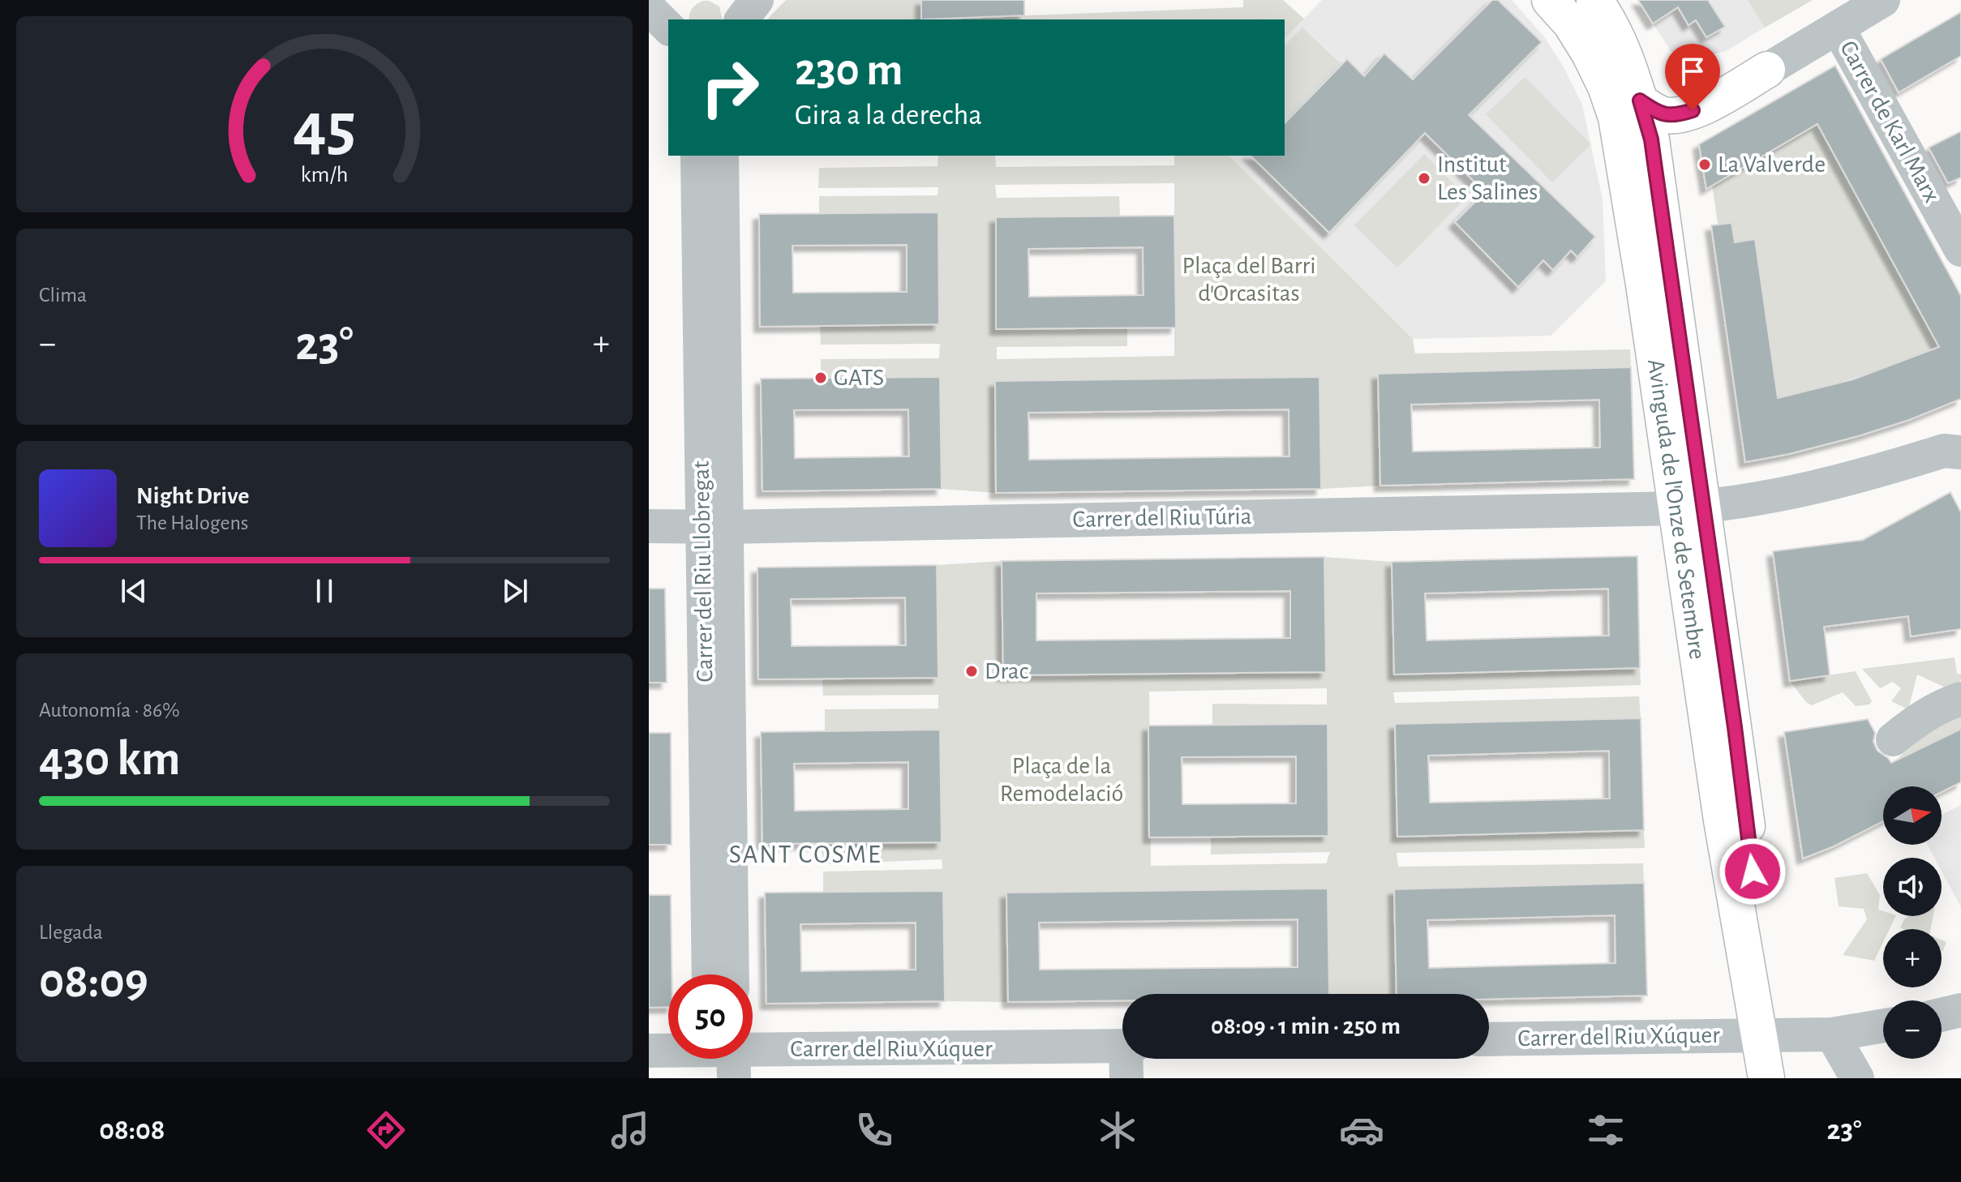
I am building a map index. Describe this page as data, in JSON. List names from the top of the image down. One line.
{"streets":{"main road":["Avinguda de l'Onze de Setembre"],"street":["Carrer de Karl Marx","Carrer del Riu Túria","Carrer del Riu Llobregat","Carrer del Riu Xúquer"]},"crossings":[["Avinguda de l'Onze de Setembre","Carrer del Riu Túria"],["Avinguda de l'Onze de Setembre","Carrer del Riu Xúquer"],["Carrer del Riu Túria","Carrer del Riu Llobregat"]],"districts":["SANT COSME"],"parks":["Plaça del Barri d'Orcasitas","Plaça de la Remodelació"],"places":["La Valverde","Institut Les Salines","GATS","Drac"],"north":"right","page":{"turn":["230 m","Gira a la derecha"],"tile":["Clima",["Autonomía · 86%","430 km"],["Llegada","08:09"]],"heat":["−","23°","+"],"song":["Night Drive","The Halogens"],"map_buttons":["+","−"],"limit":"50","trip":"08:09 · 1 min · 250 m","tabs":["08:08","23°"],"gauge":["45","km/h"]}}
